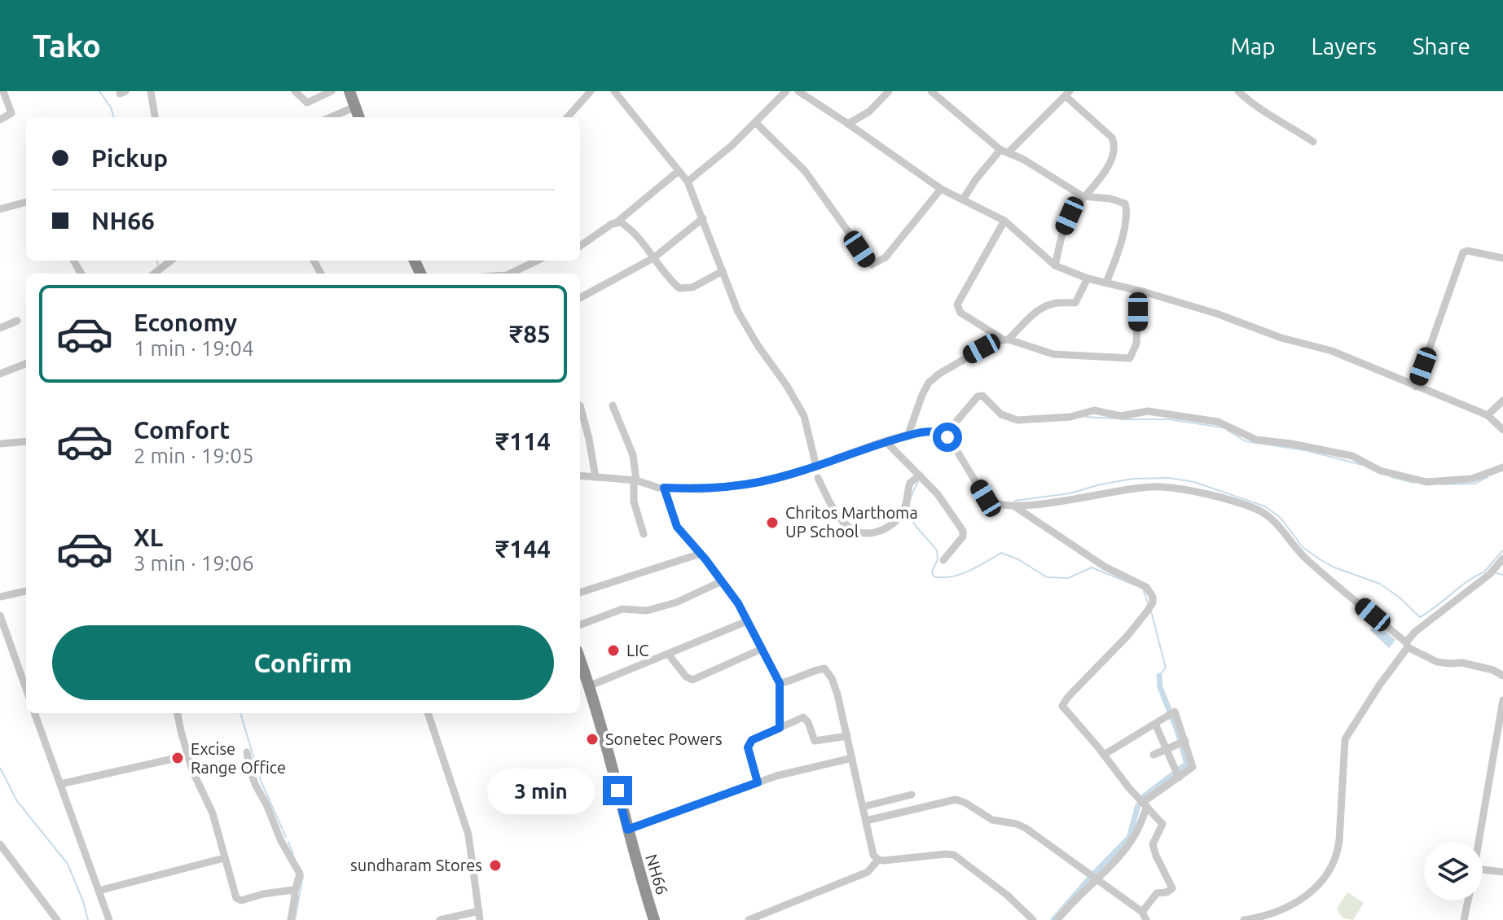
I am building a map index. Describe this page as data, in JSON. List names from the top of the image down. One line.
{"streets":{"highway":["NH66"]},"places":["Chritos Marthoma UP School","LIC","Sonetec Powers","Excise Range Office","sundharam Stores"],"page":{"header":"Tako","nav":["Map","Layers","Share"],"banner":["Pickup","NH66"],"list":[{"name":"Economy","note":"1 min · 19:04","value":"₹85"},{"name":"Comfort","note":"2 min · 19:05","value":"₹114"},{"name":"XL","note":"3 min · 19:06","value":"₹144"}],"buttons":"Confirm","bubble":"3 min"}}
